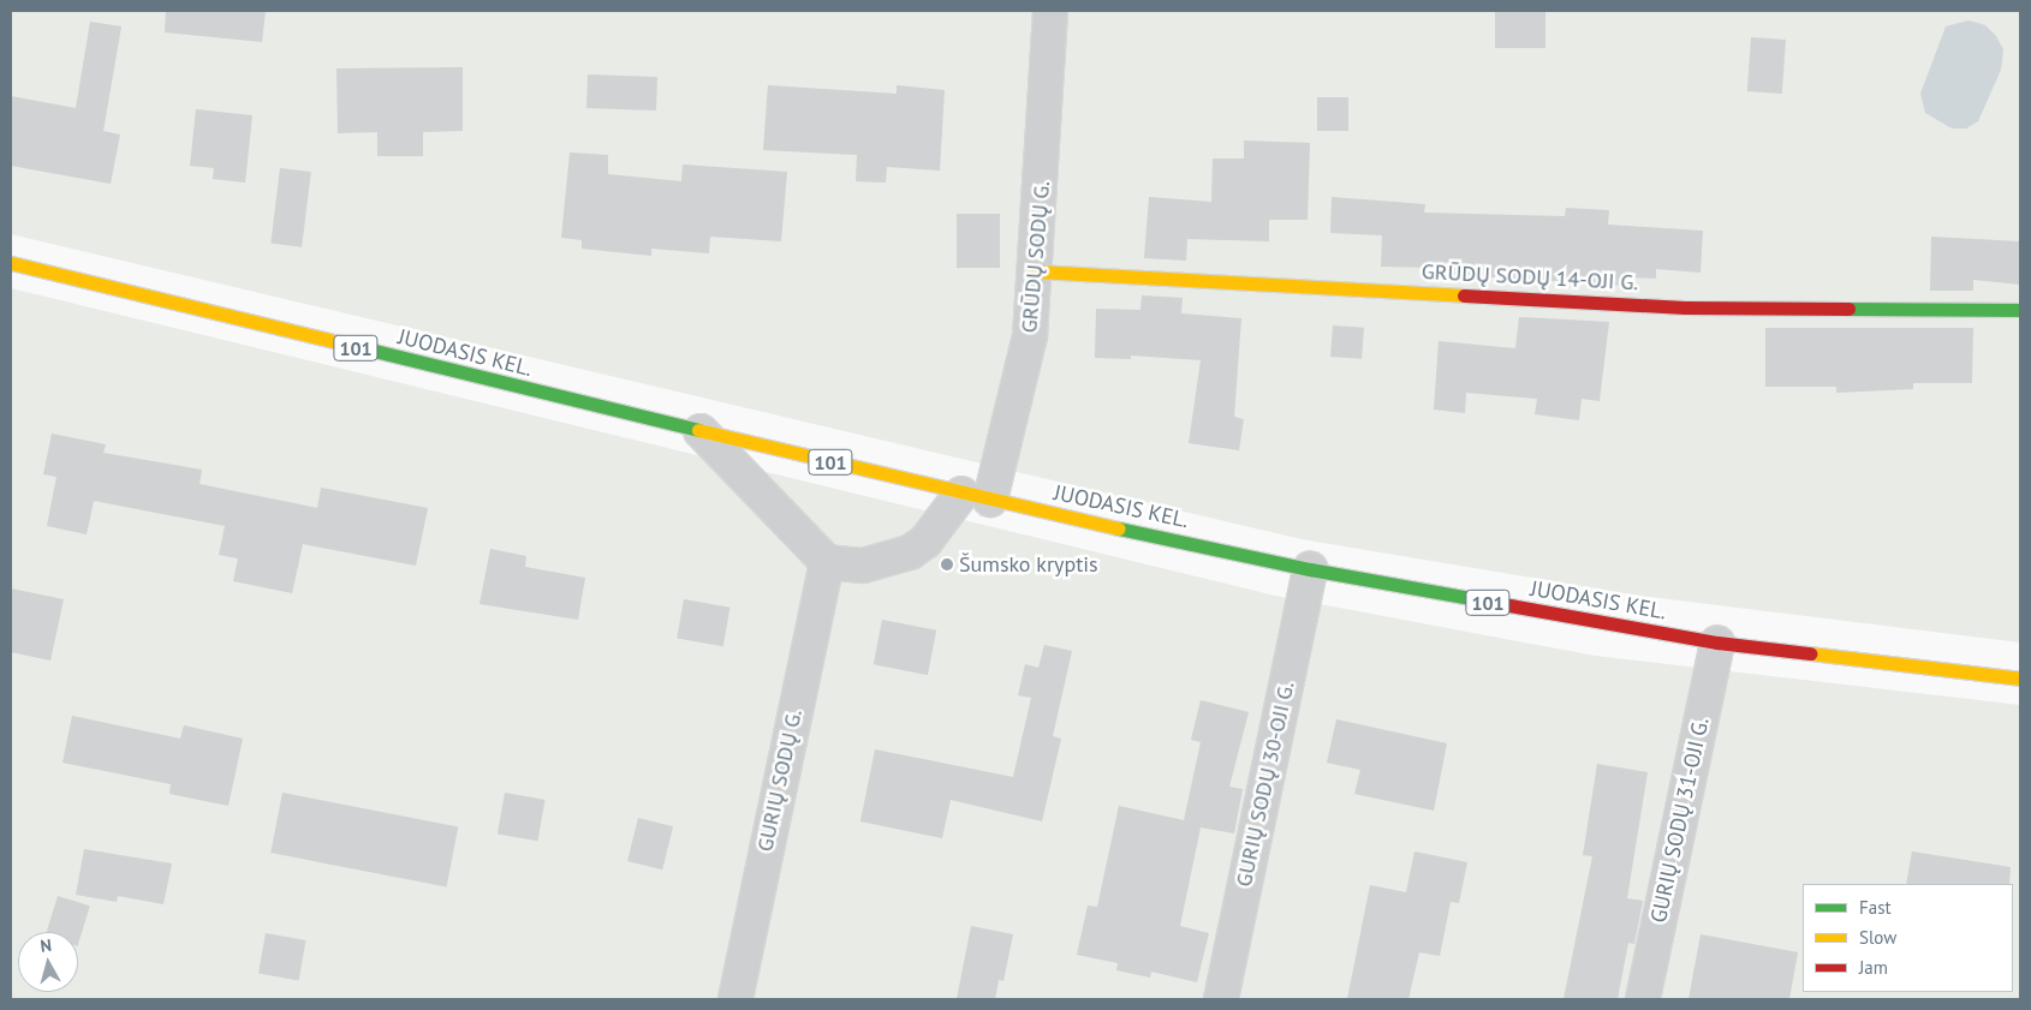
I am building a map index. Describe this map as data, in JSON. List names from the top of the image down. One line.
{"streets":{"main road":["GRŪDŲ SODŲ 14-OJI G.","101","JUODASIS KEL."],"street":["GRŪDŲ SODŲ G.","GURIŲ SODŲ G.","GURIŲ SODŲ 30-OJI G.","GURIŲ SODŲ 31-OJI G."]},"crossings":[["GRŪDŲ SODŲ G.","GRŪDŲ SODŲ 14-OJI G."],["GRŪDŲ SODŲ G.","101"],["GRŪDŲ SODŲ G.","JUODASIS KEL."],["101","JUODASIS KEL."],["JUODASIS KEL.","GURIŲ SODŲ 30-OJI G."],["JUODASIS KEL.","GURIŲ SODŲ 31-OJI G."]],"places":["Šumsko kryptis"],"legend":["Fast","Slow","Jam"],"north":"top"}
